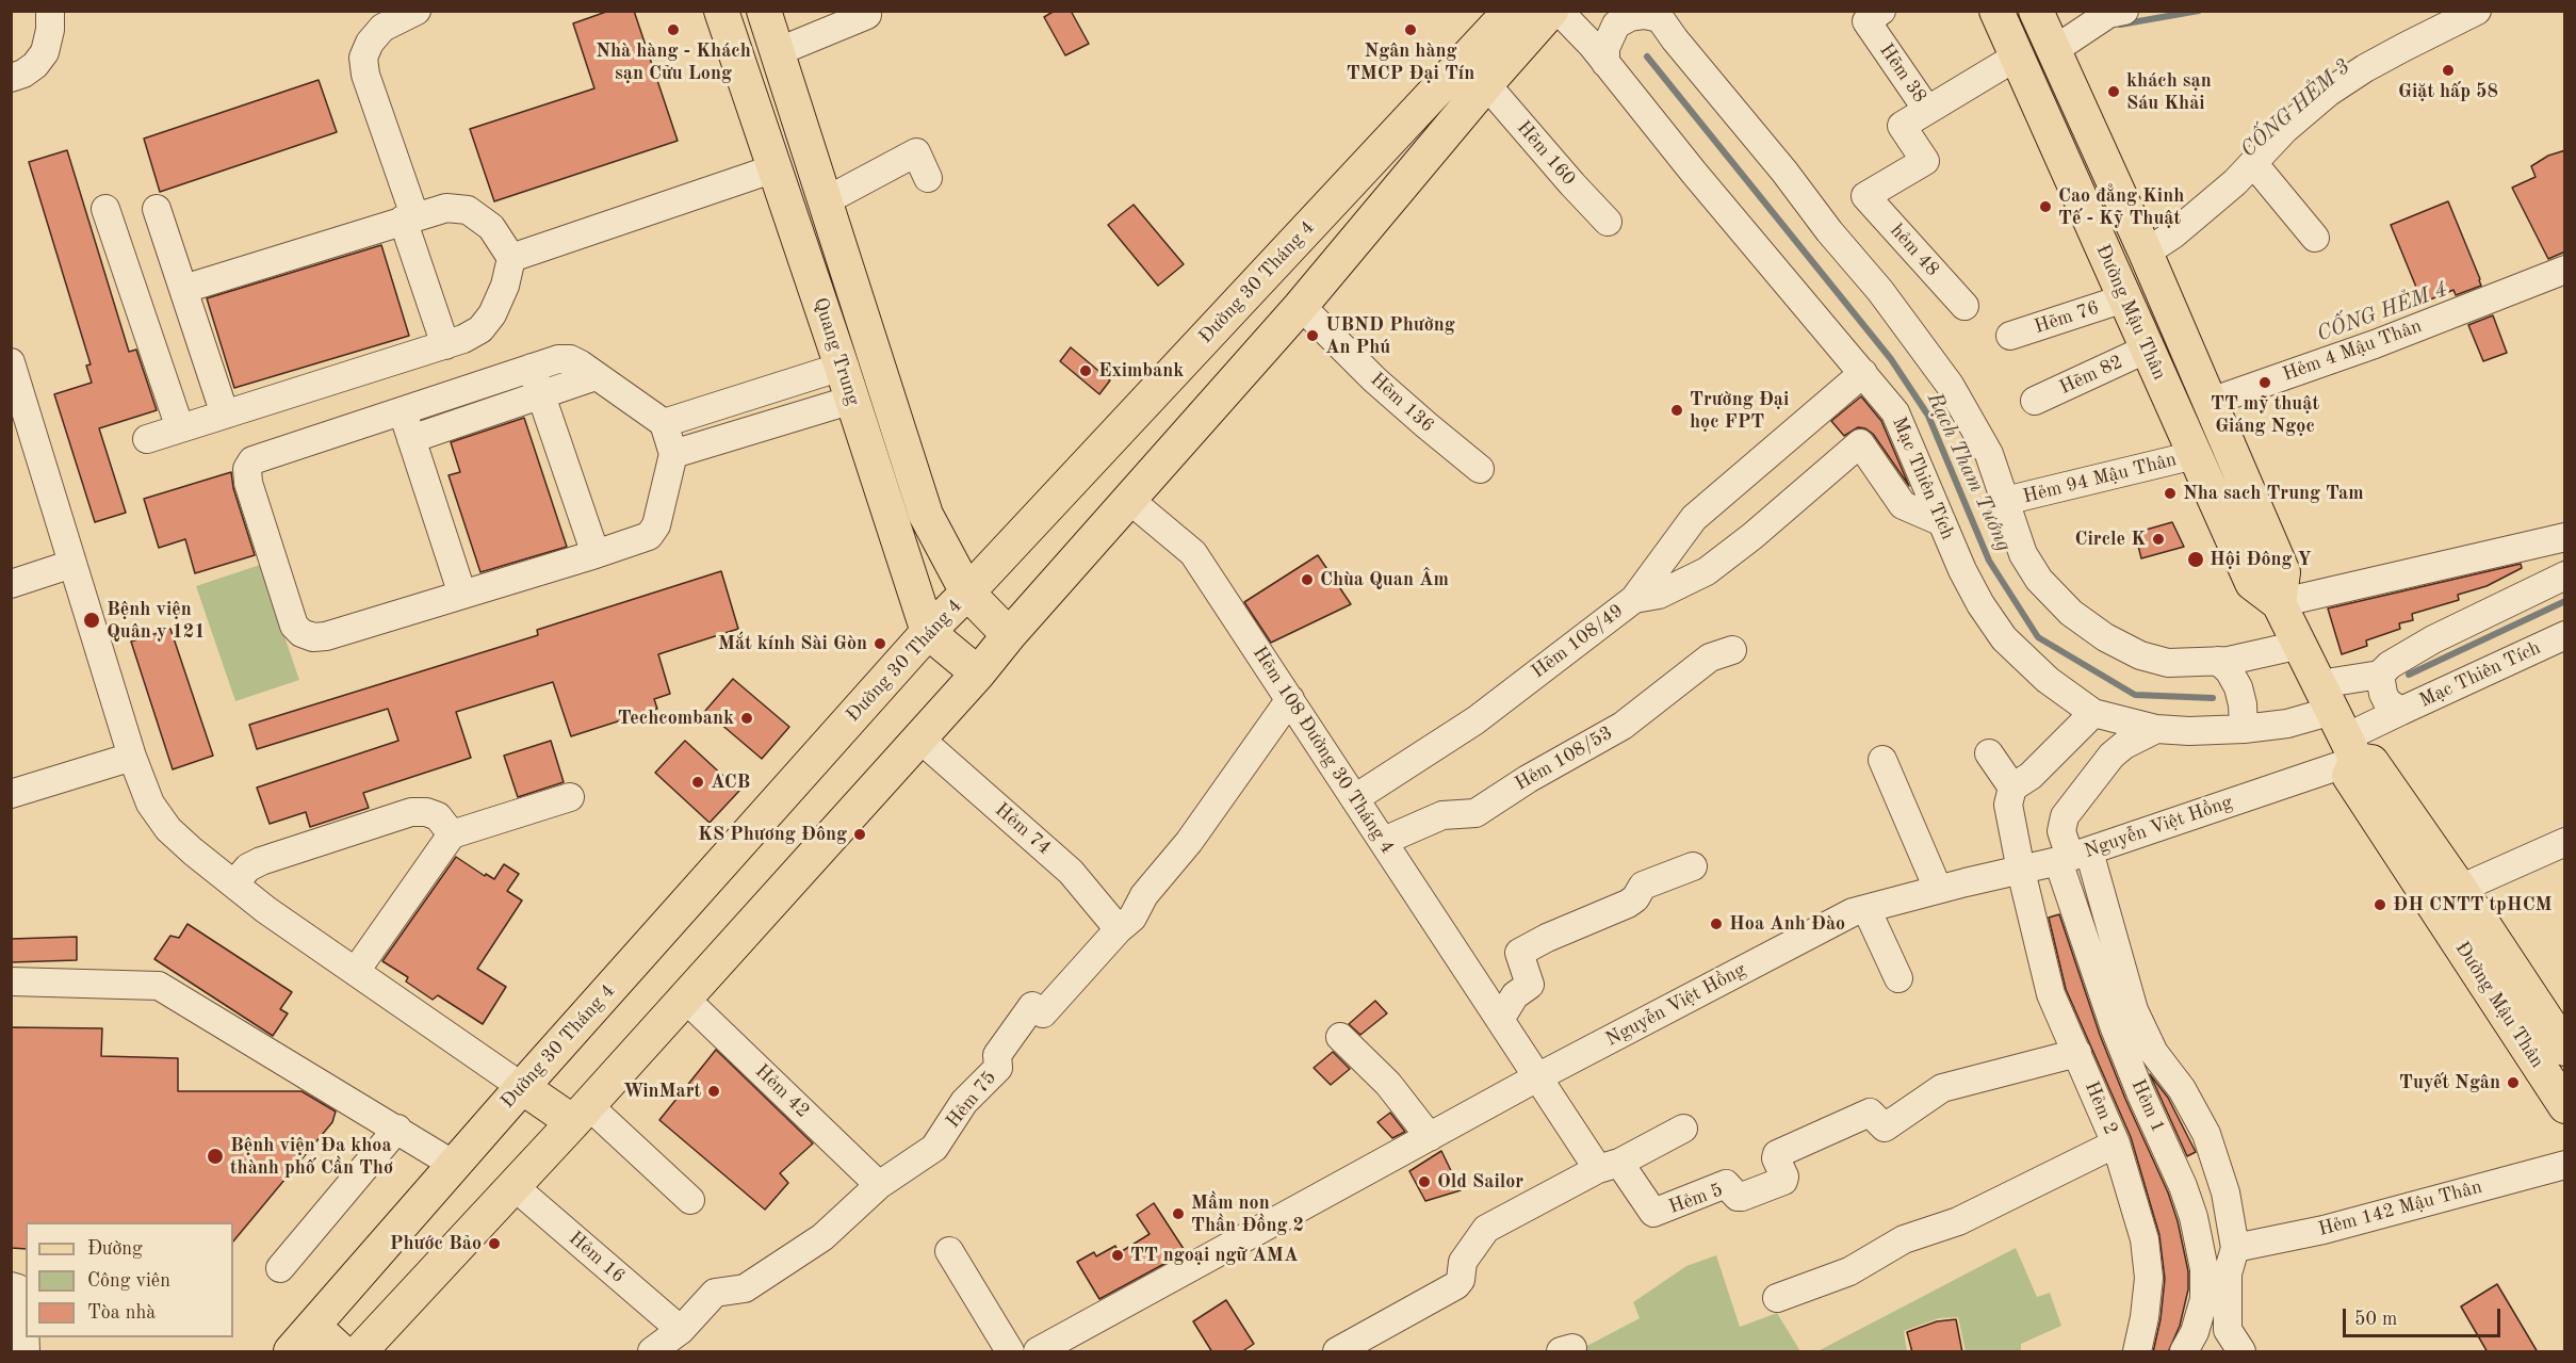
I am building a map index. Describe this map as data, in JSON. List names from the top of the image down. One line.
{"streets":{"main road":["Đường 30 Tháng 4","Đường Mậu Thân","Quang Trung"],"street":["Hẽm 38","Hẽm 160","hẻm 48","Hẽm 76","Hẻm 4 Mậu Thân","Hẽm 82","Hẽm 136","Mạc Thiên Tích","Hẻm 94 Mậu Thân","Hẽm 108/49","Hẽm 108 Đường 30 Tháng 4","Hẻm 108/53","Nguyễn Việt Hồng","Hẻm 74","Hẻm 42","Hẻm 75","Hẻm 1","Hẻm 2","Hẻm 5","Hẻm 142 Mậu Thân","Hẻm 16"]},"crossings":[["Hẽm 38","hẻm 48"],["Đường 30 Tháng 4","Quang Trung"],["Đường Mậu Thân","Hẽm 76"],["Đường Mậu Thân","Hẻm 4 Mậu Thân"],["Đường Mậu Thân","Hẽm 82"],["Đường Mậu Thân","Mạc Thiên Tích"],["Đường Mậu Thân","Hẻm 94 Mậu Thân"],["Đường Mậu Thân","Nguyễn Việt Hồng"],["Mạc Thiên Tích","Hẽm 108/49"],["Mạc Thiên Tích","Nguyễn Việt Hồng"],["Hẽm 108/49","Hẽm 108 Đường 30 Tháng 4"],["Hẽm 108 Đường 30 Tháng 4","Hẻm 108/53"],["Hẽm 108 Đường 30 Tháng 4","Nguyễn Việt Hồng"],["Hẽm 108 Đường 30 Tháng 4","Hẻm 75"],["Hẽm 108 Đường 30 Tháng 4","Hẻm 5"],["Nguyễn Việt Hồng","Hẻm 1"],["Nguyễn Việt Hồng","Hẻm 2"],["Nguyễn Việt Hồng","Hẻm 5"],["Hẻm 74","Hẻm 75"],["Hẻm 42","Hẻm 75"],["Hẻm 75","Hẻm 16"],["Hẻm 2","Hẻm 5"]],"water":["CỐNG HẺM 3","CỐNG HẺM 4","Rạch Tham Tướng"],"places":["Nhà hàng - Khách sạn Cửu Long","Ngân hàng TMCP Đại Tín","Giặt hấp 58","khách sạn Sáu Khải","Cao đẳng Kinh Tế - Kỹ Thuật","UBND Phường An Phú","Eximbank","TT mỹ thuật Giáng Ngọc","Trường Đại học FPT","Nha sach Trung Tam","Circle K","Hội Đông Y","Chùa Quan Âm","Bệnh viện Quân y 121","Mắt kính Sài Gòn","Techcombank","ACB","KS Phương Đông","ĐH CNTT tpHCM","Hoa Anh Đào","Tuyết Ngân","WinMart","Bệnh viện Đa khoa thành phố Cần Thơ","Old Sailor","Mầm non Thần Đồng 2","Phước Bảo","TT ngoại ngữ AMA"],"legend":["Đường","Công viên","Tòa nhà"],"scale_bar":"50 m"}
